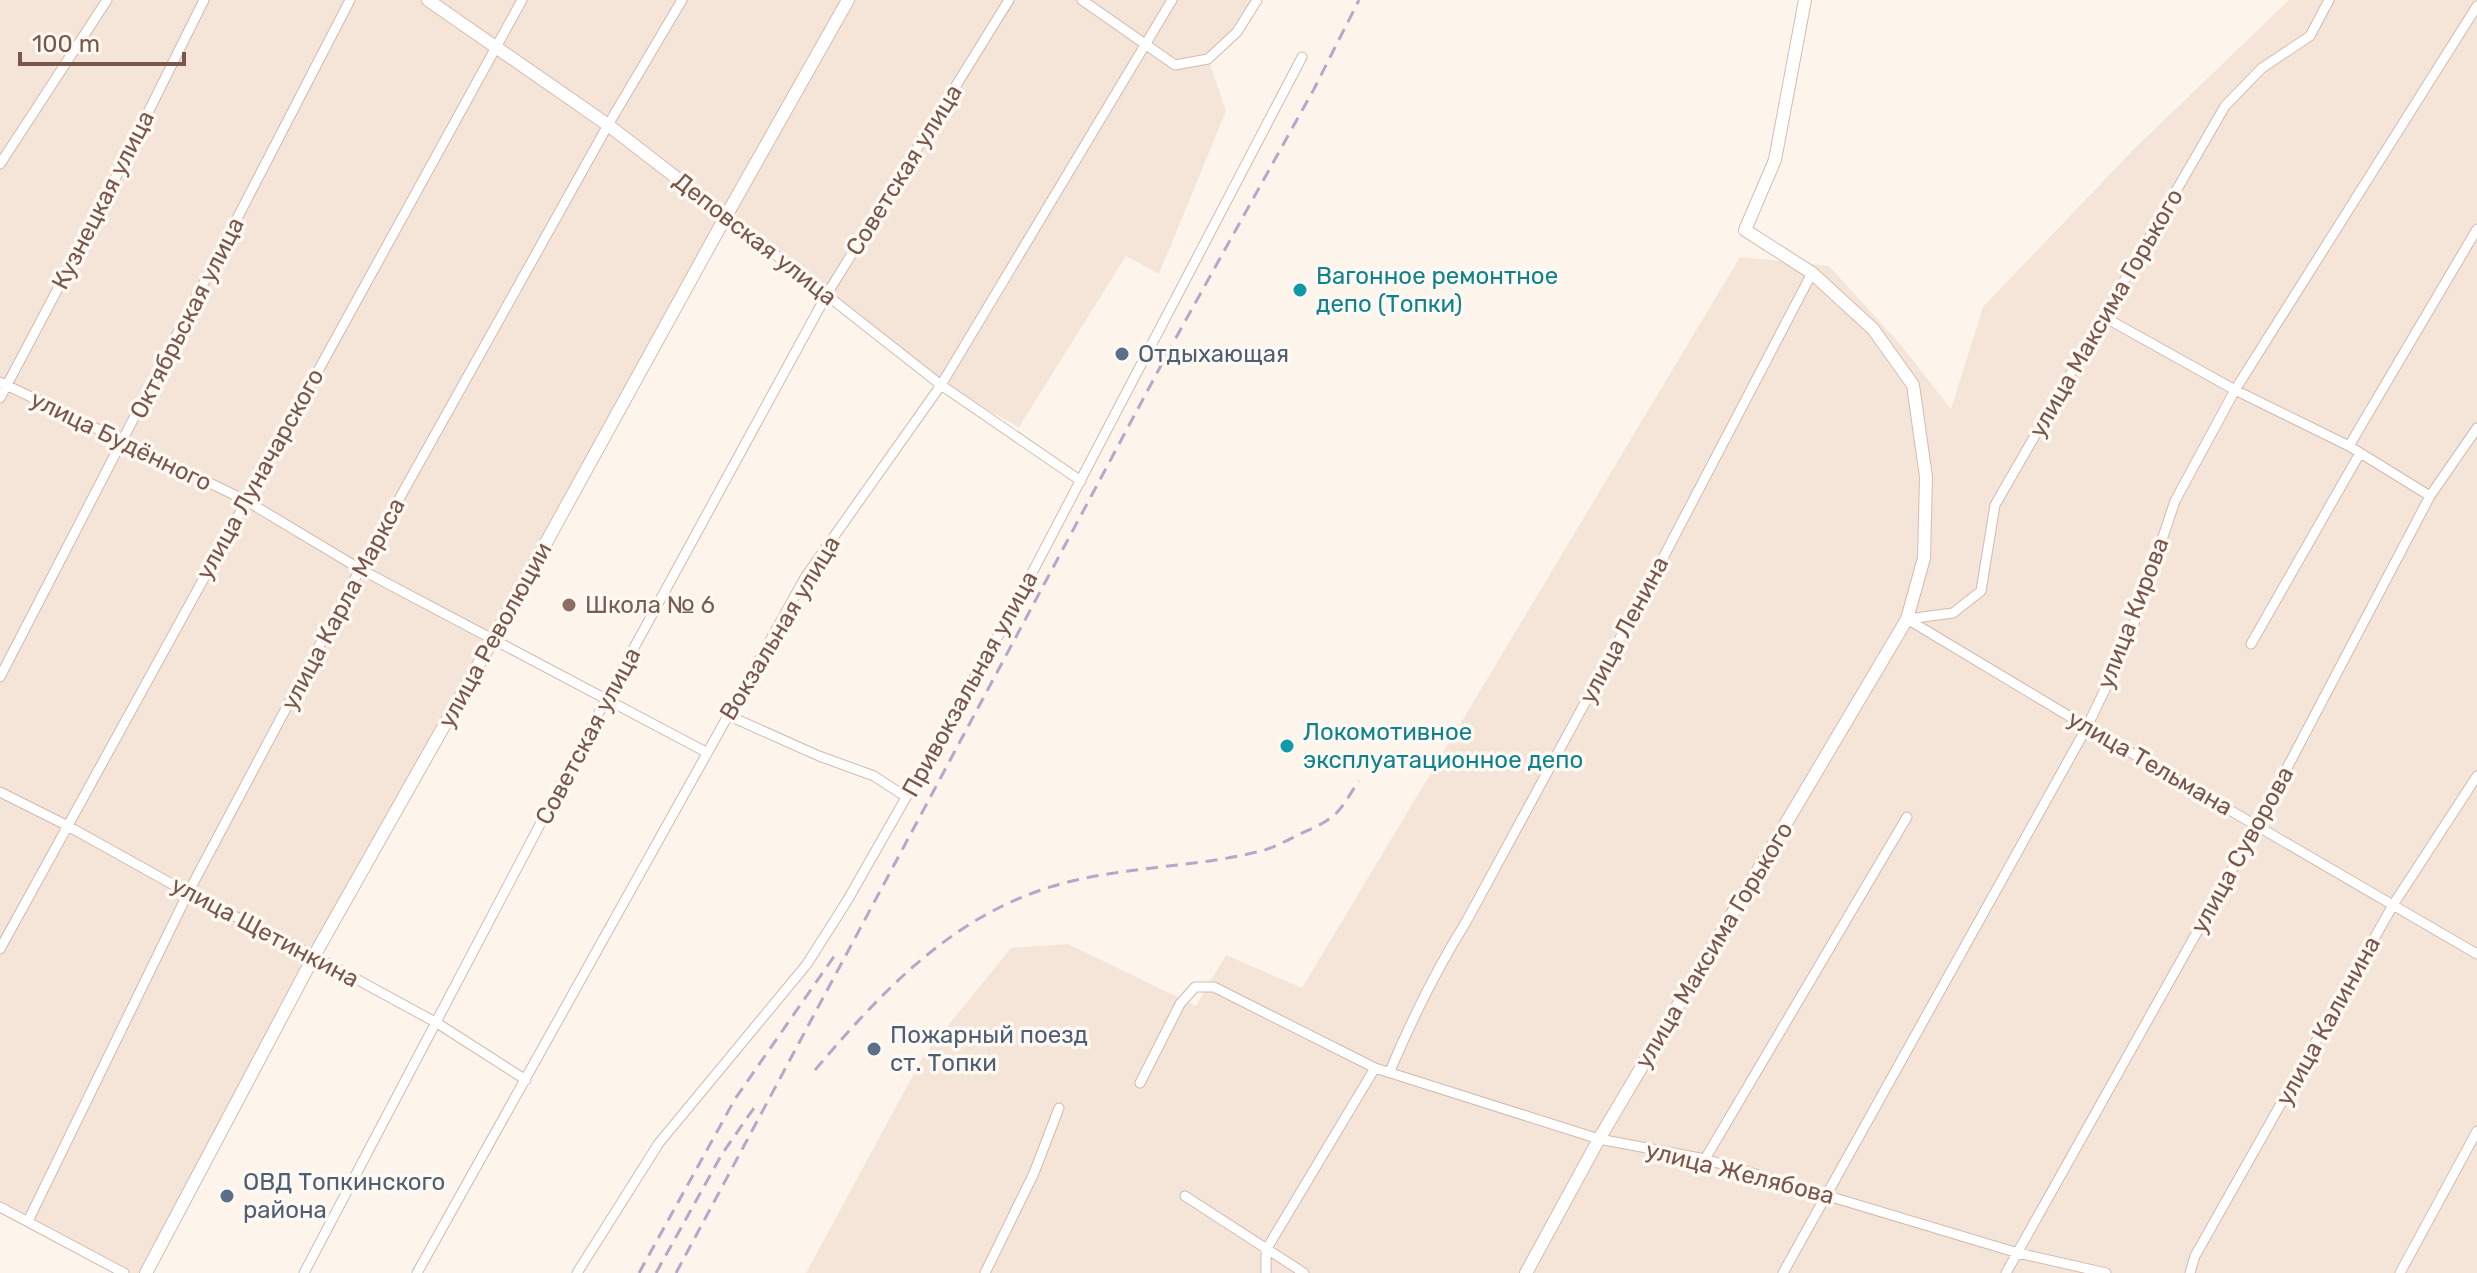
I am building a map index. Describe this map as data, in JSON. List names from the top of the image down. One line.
{"streets":{"street":["Советская улица","Кузнецкая улица","Деповская улица","улица Максима Горького","Октябрьская улица","улица Будённого","улица Луначарского","улица Карла Маркса","улица Кирова","Вокзальная улица","улица Ленина","улица Революции","Привокзальная улица","улица Тельмана","улица Суворова","улица Щетинкина","улица Калинина","улица Желябова"]},"crossings":[["Советская улица","Деповская улица"],["Советская улица","улица Будённого"],["Советская улица","улица Щетинкина"],["Кузнецкая улица","улица Будённого"],["Деповская улица","улица Луначарского"],["Деповская улица","улица Карла Маркса"],["Деповская улица","Вокзальная улица"],["Деповская улица","улица Революции"],["Деповская улица","Привокзальная улица"],["улица Максима Горького","улица Ленина"],["улица Максима Горького","улица Тельмана"],["улица Максима Горького","улица Желябова"],["Октябрьская улица","улица Будённого"],["улица Будённого","улица Луначарского"],["улица Будённого","улица Карла Маркса"],["улица Будённого","Вокзальная улица"],["улица Будённого","улица Революции"],["улица Луначарского","улица Щетинкина"],["улица Карла Маркса","улица Щетинкина"],["улица Кирова","улица Тельмана"],["улица Кирова","улица Желябова"],["Вокзальная улица","улица Щетинкина"],["улица Ленина","улица Желябова"],["улица Революции","улица Щетинкина"],["улица Тельмана","улица Суворова"],["улица Тельмана","улица Калинина"],["улица Суворова","улица Желябова"]],"places":["Вагонное ремонтное депо (Топки)","Отдыхающая","Школа № 6","Локомотивное эксплуатационное депо","Пожарный поезд ст. Топки","ОВД Топкинского района"],"scale_bar":"100 m"}
